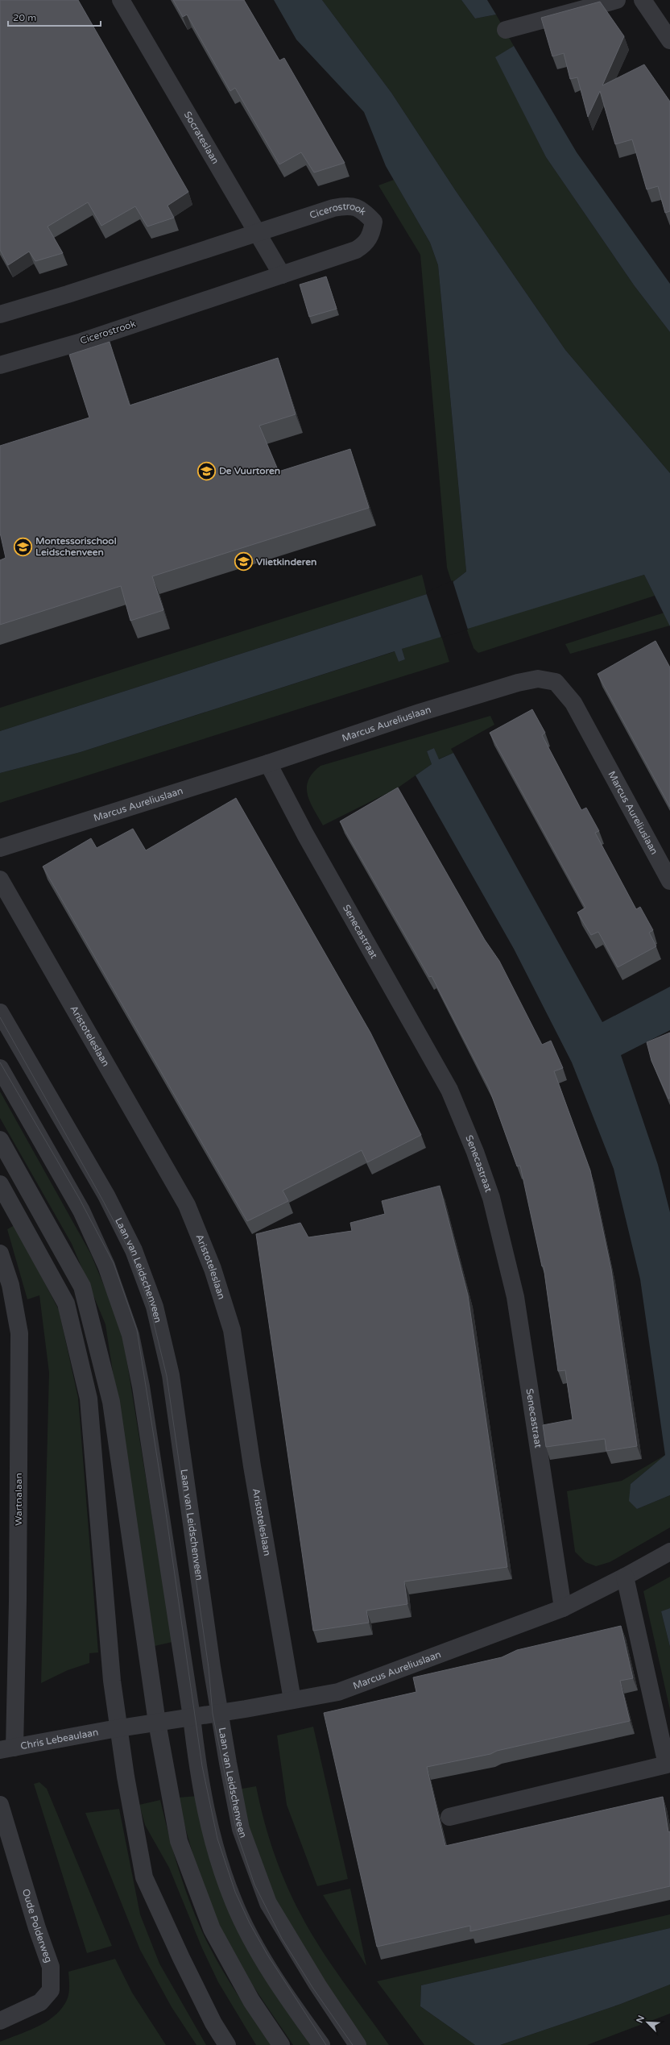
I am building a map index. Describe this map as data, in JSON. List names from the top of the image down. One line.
{"streets":{"street":["Socrateslaan","Cicerostrook","Marcus Aureliuslaan","Senecastraat","Aristoteleslaan","Laan van Leidschenveen","Wartnalaan","Chris Lebeaulaan","Oude Polderweg"]},"crossings":[["Socrateslaan","Cicerostrook"],["Marcus Aureliuslaan","Senecastraat"],["Marcus Aureliuslaan","Aristoteleslaan"],["Marcus Aureliuslaan","Laan van Leidschenveen"],["Wartnalaan","Chris Lebeaulaan"]],"places":{"school or university":["De Vuurtoren","Montessorischool Leidschenveen","Vlietkinderen"]},"scale_bar":"20 m","north":"top left"}
